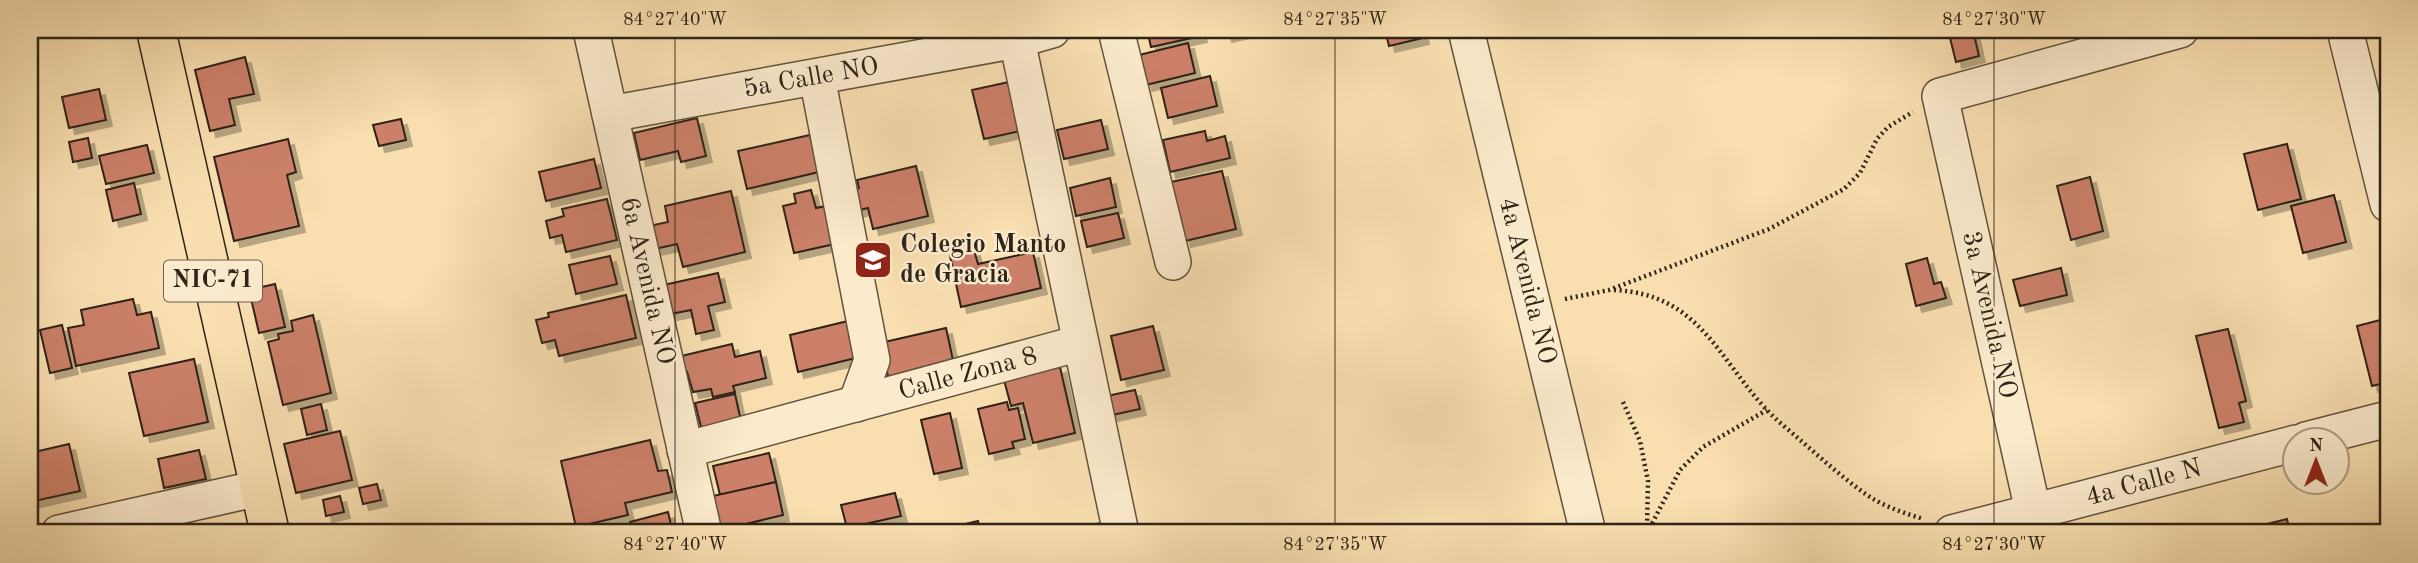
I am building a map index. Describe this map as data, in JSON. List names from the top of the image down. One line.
{"streets":{"highway":["NIC-71"],"street":["5a Calle NO","6a Avenida NO","4a Avenida NO","3a Avenida NO","Calle Zona 8","4a Calle N"]},"crossings":[["5a Calle NO","6a Avenida NO"],["5a Calle NO","Calle Zona 8"],["6a Avenida NO","Calle Zona 8"],["3a Avenida NO","4a Calle N"]],"places":{"school or university":["Colegio Manto de Gracia"]},"north":"top","coordinates":["84°27'40\"W","84°27'35\"W","84°27'30\"W"]}
